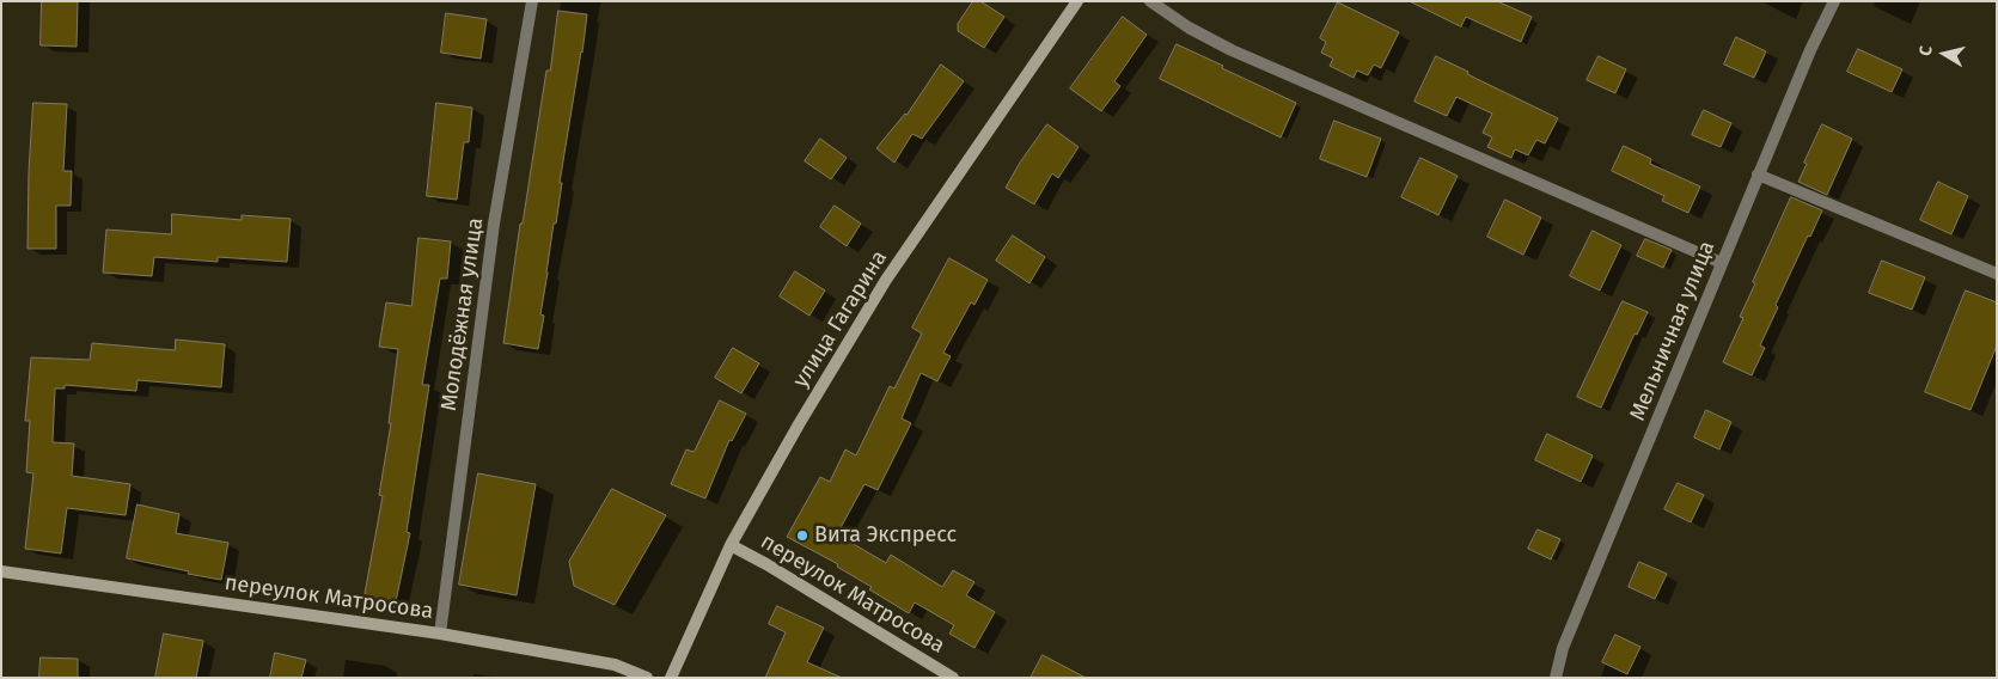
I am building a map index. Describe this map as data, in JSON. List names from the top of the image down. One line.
{"streets":{"main road":["улица Гагарина","переулок Матросова"],"street":["Молодёжная улица","Мельничная улица"]},"crossings":[["Молодёжная улица","переулок Матросова"],["улица Гагарина","переулок Матросова"]],"places":["Вита Экспресс"],"north":"left"}
